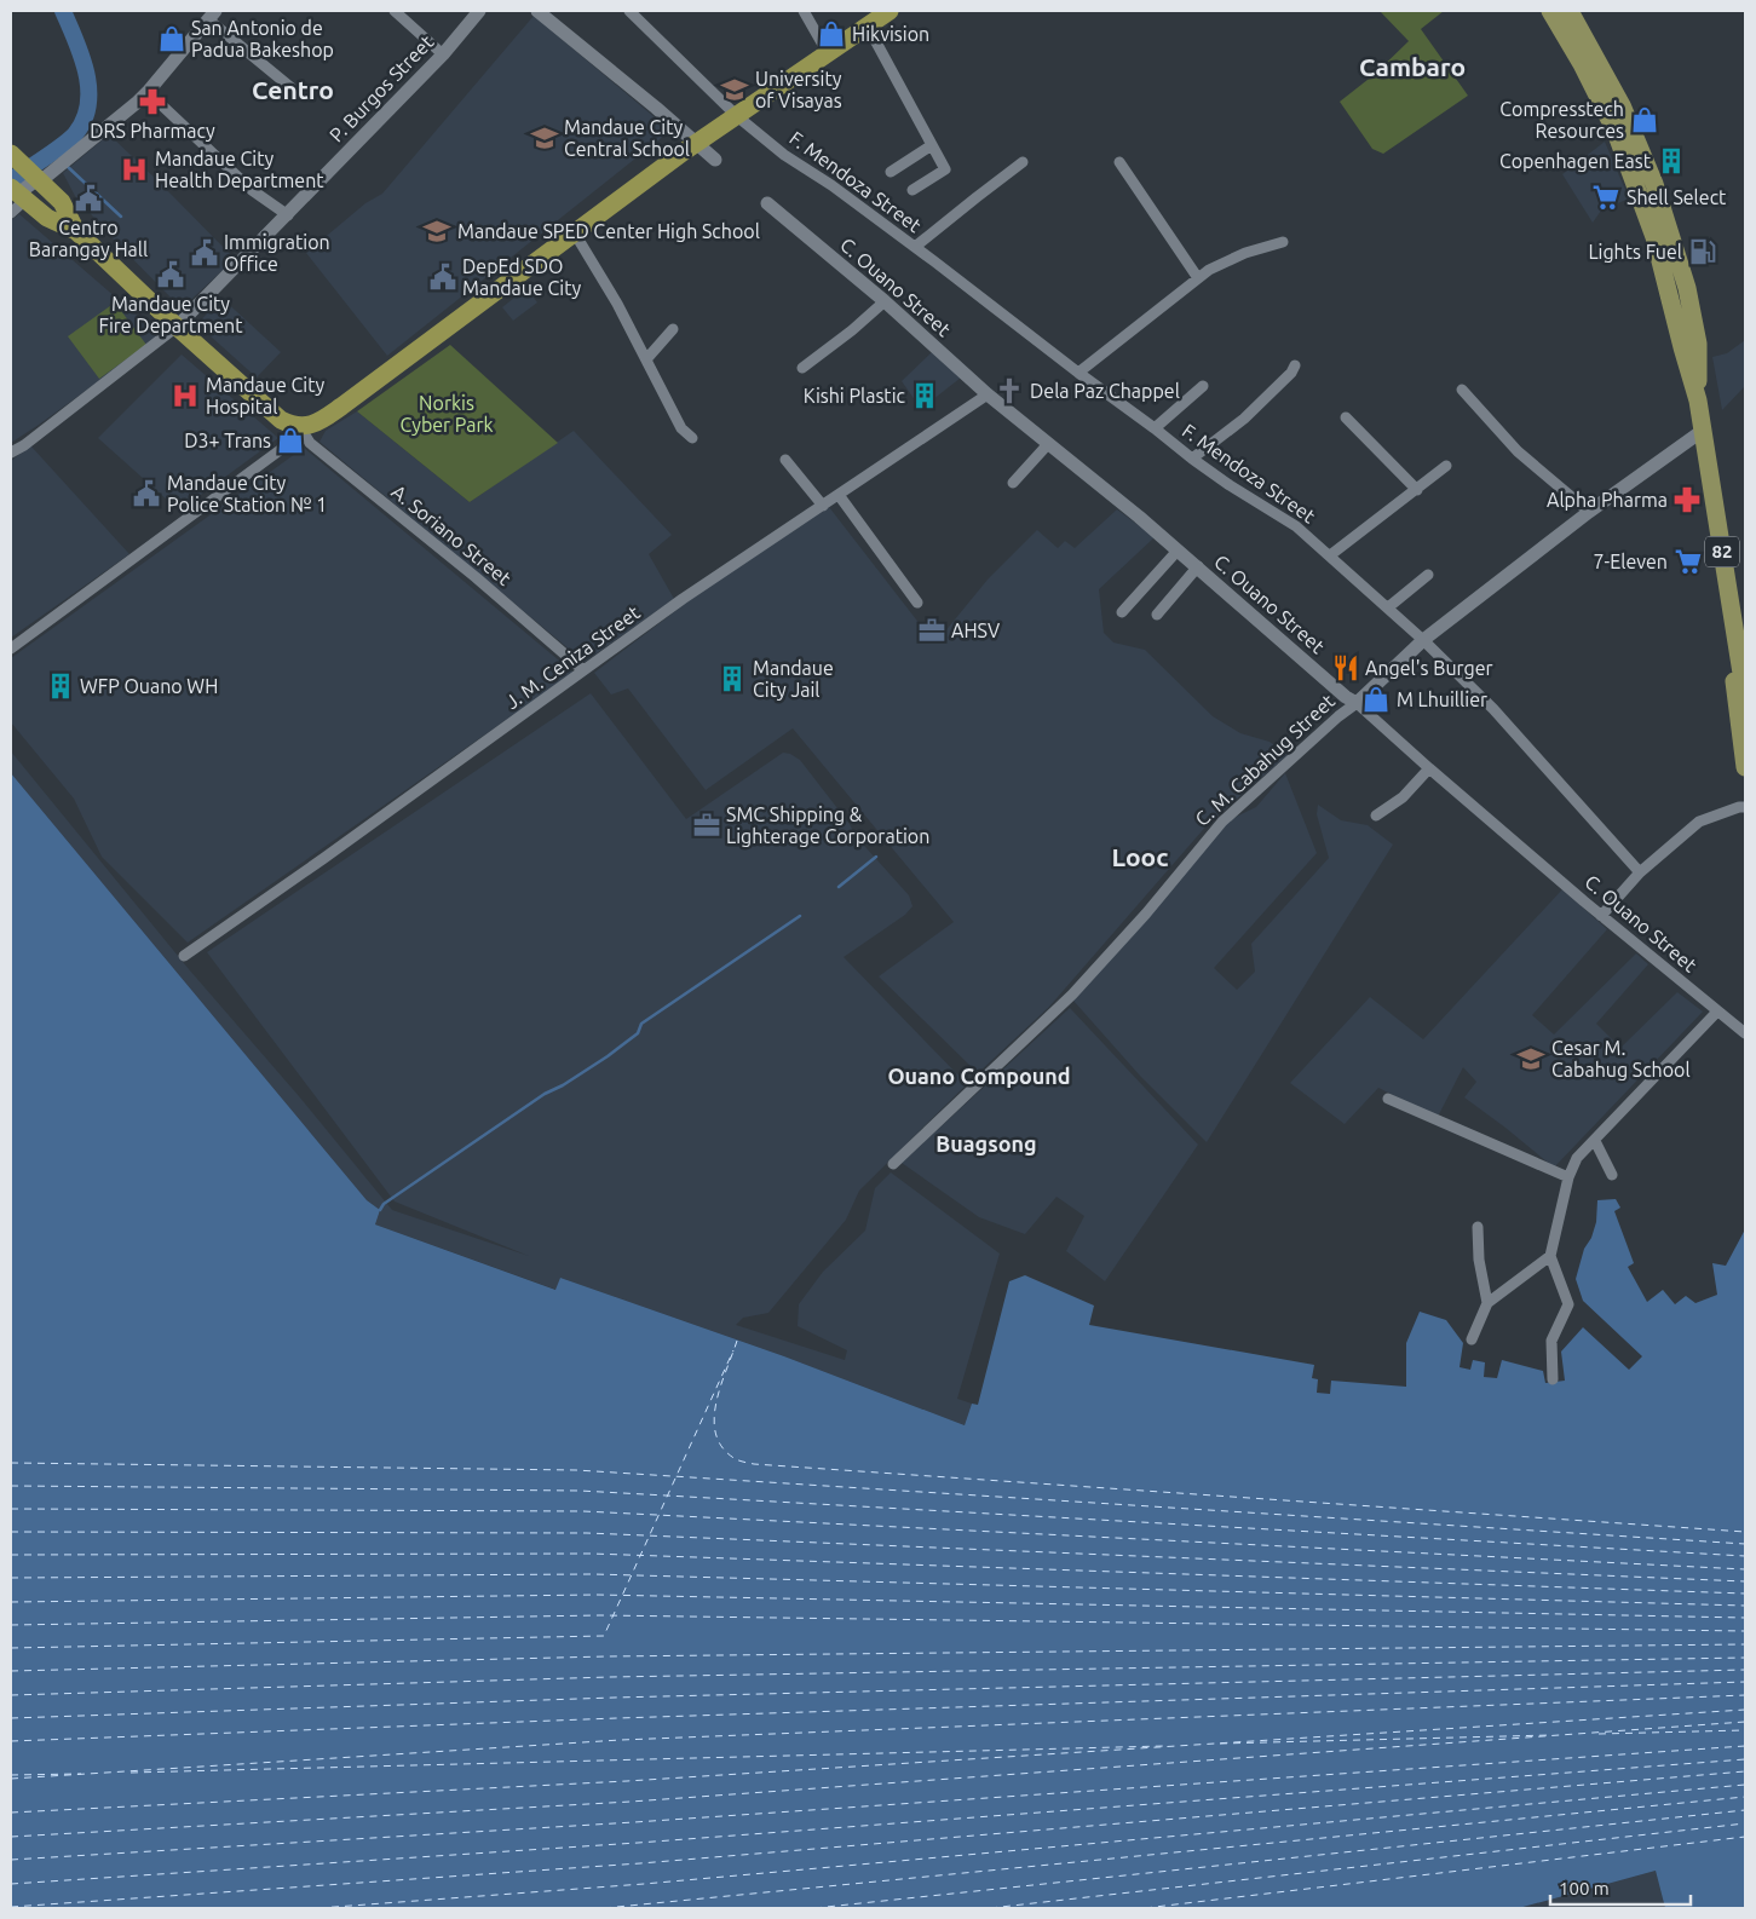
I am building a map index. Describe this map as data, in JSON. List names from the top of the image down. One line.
{"streets":{"main road":["82"],"street":["P. Burgos Street","F. Mendoza Street","C. Ouano Street","A. Soriano Street","J. M. Ceniza Street","C. M. Cabahug Street"]},"crossings":[["F. Mendoza Street","C. M. Cabahug Street"],["C. Ouano Street","J. M. Ceniza Street"],["C. Ouano Street","C. M. Cabahug Street"],["A. Soriano Street","J. M. Ceniza Street"],["82","C. M. Cabahug Street"]],"districts":["Cambaro","Centro","Looc","Ouano Compound","Buagsong"],"parks":["Norkis Cyber Park"],"places":{"shop":["Hikvision","San Antonio de Padua Bakeshop","Compresstech Resources","D3+ Trans","M Lhuillier"],"school or university":["University of Visayas","Mandaue City Central School","Mandaue SPED Center High School","Cesar M. Cabahug School"],"pharmacy":["DRS Pharmacy","Alpha Pharma"],"building":["Copenhagen East","Kishi Plastic","Mandaue City Jail","WFP Ouano WH"],"hospital":["Mandaue City Health Department","Mandaue City Hospital"],"supermarket":["Shell Select","7-Eleven"],"public building":["Centro Barangay Hall","Immigration Office","Mandaue City Fire Department","DepEd SDO Mandaue City","Mandaue City Police Station № 1"],"fuel station":["Lights Fuel"],"church":["Dela Paz Chappel"],"office":["AHSV","SMC Shipping & Lighterage Corporation"],"restaurant":["Angel's Burger"]},"scale_bar":"100 m"}
